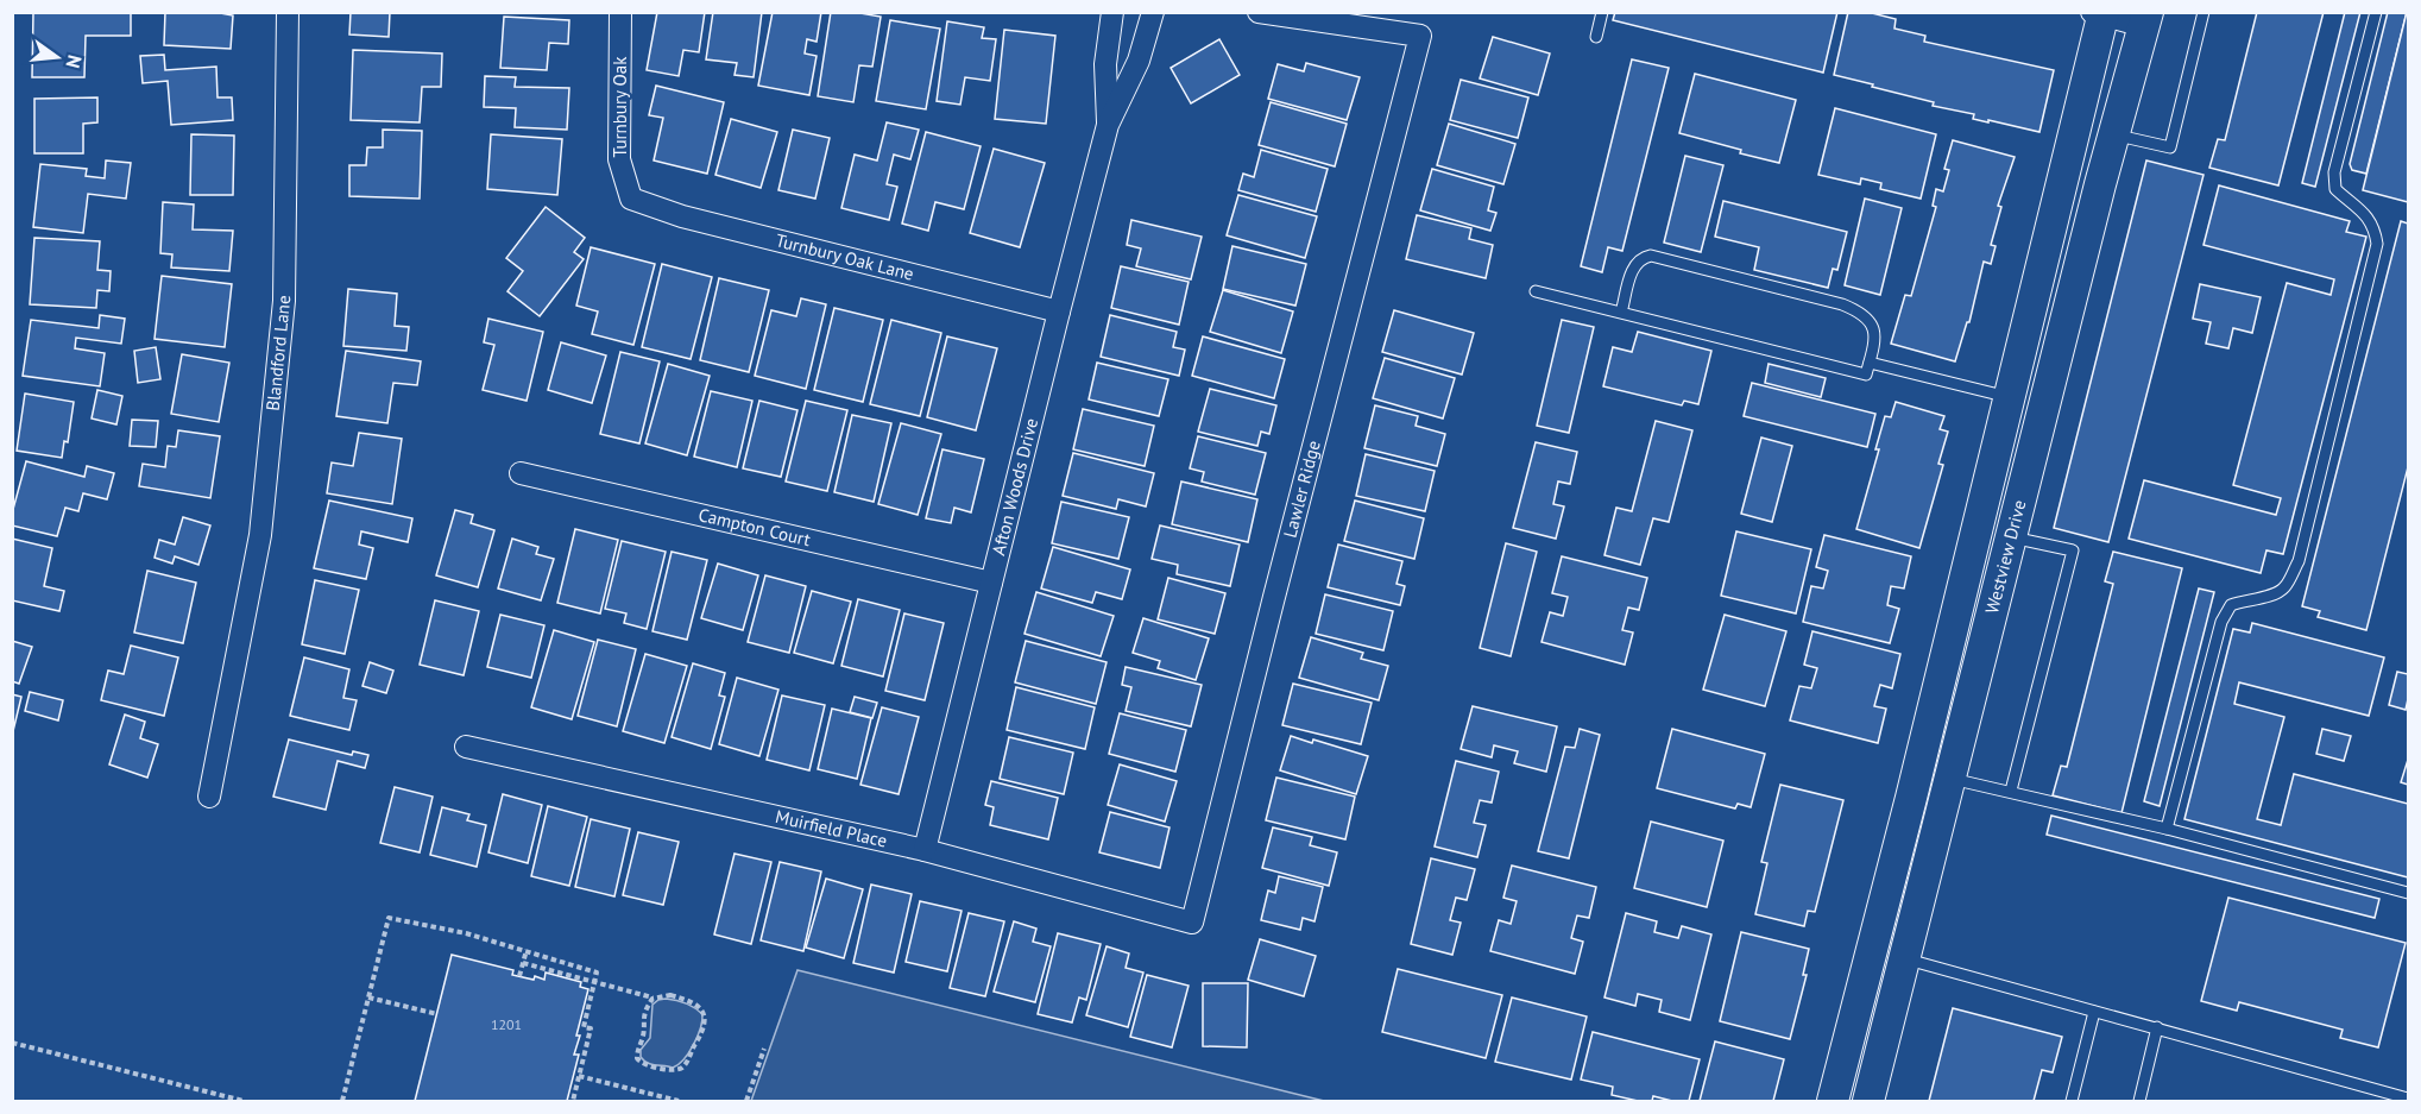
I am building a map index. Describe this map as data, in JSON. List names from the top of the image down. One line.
{"streets":{"main road":["Westview Drive"],"street":["Turnbury Oak","Turnbury Oak Lane","Blandford Lane","Afton Woods Drive","Lawler Ridge","Campton Court","Muirfield Place"]},"crossings":[["Turnbury Oak","Turnbury Oak Lane"],["Turnbury Oak Lane","Afton Woods Drive"],["Afton Woods Drive","Campton Court"],["Afton Woods Drive","Muirfield Place"],["Lawler Ridge","Muirfield Place"]],"house_numbers":["1201"],"north":"right"}
